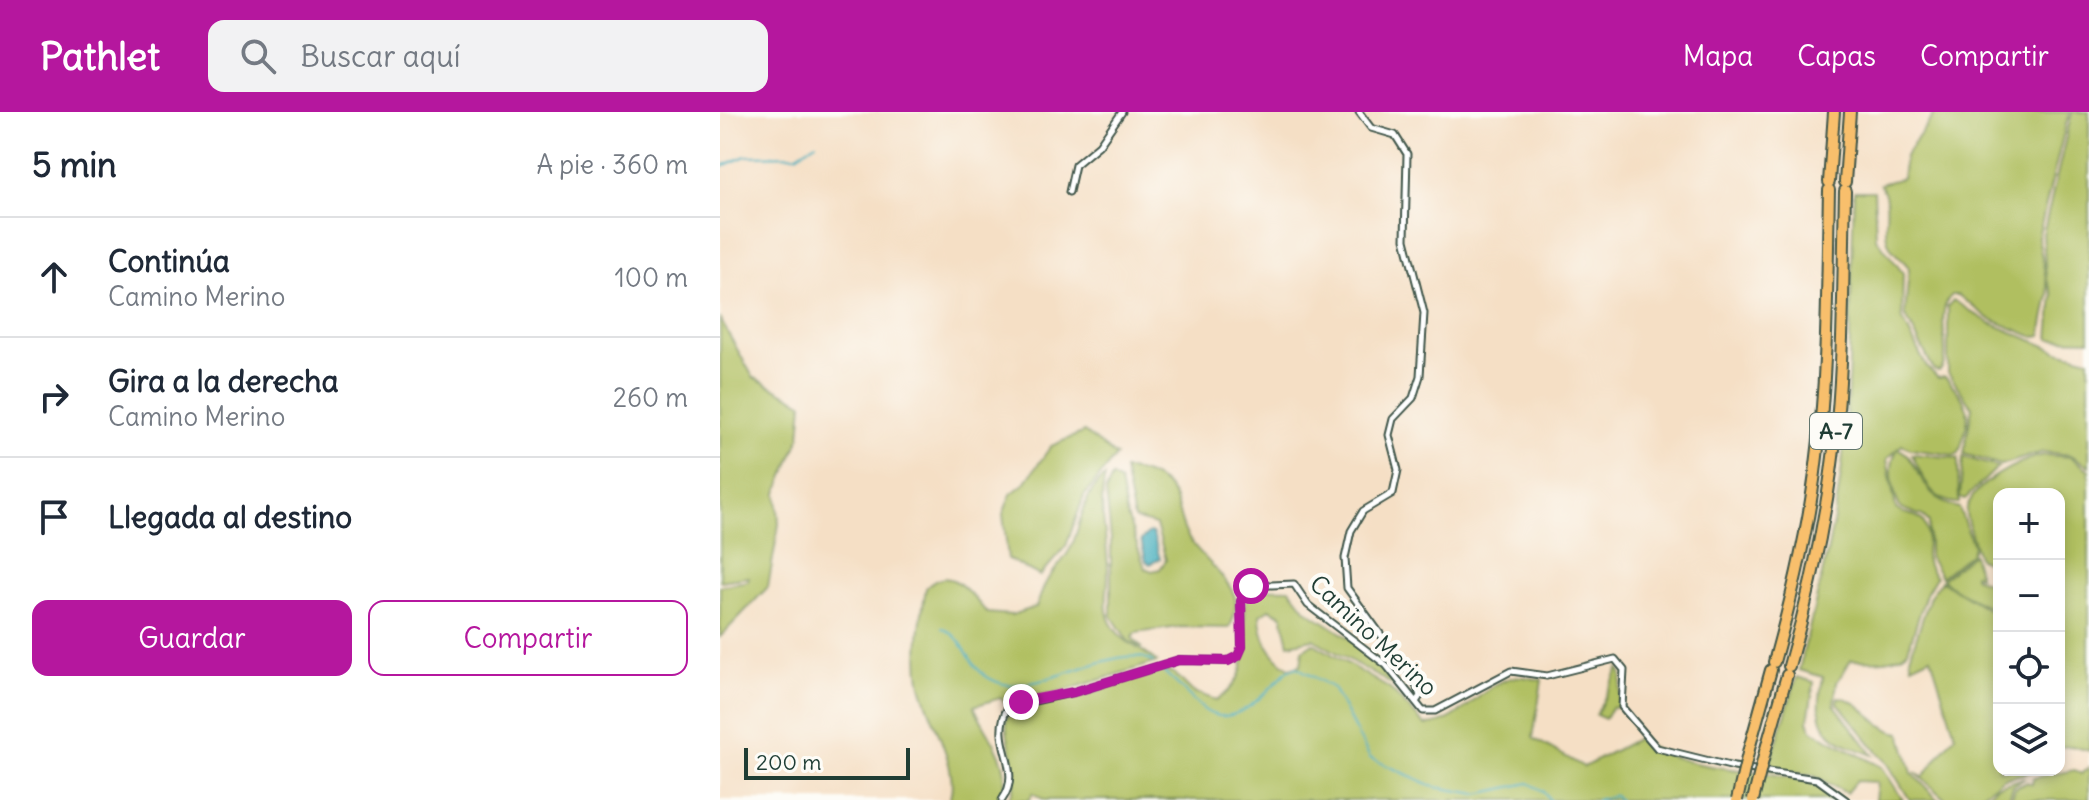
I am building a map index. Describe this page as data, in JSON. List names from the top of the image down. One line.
{"streets":{"highway":["A-7"],"street":["Camino Merino"]},"scale_bar":"200 m","page":{"header":"Pathlet","search":"Buscar aquí","nav":["Mapa","Capas","Compartir"],"heading":["5 min","A pie · 360 m"],"list":[["Continúa","Camino Merino","100 m"],["Gira a la derecha","Camino Merino","260 m"],"Llegada al destino"],"map_buttons":["+","−"],"buttons":["Guardar","Compartir"],"scale":"200 m"}}
